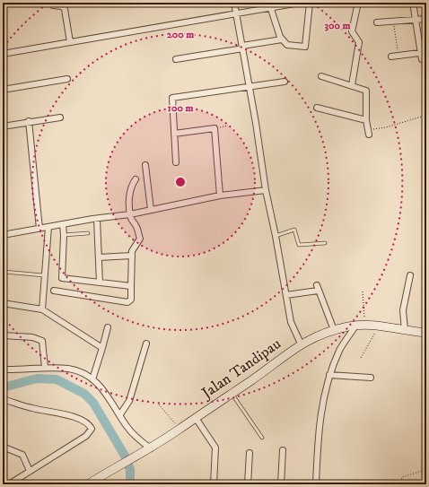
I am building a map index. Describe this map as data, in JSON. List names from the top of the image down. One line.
{"streets":{"street":["Jalan Tandipau"]},"rings":["300 m","200 m","100 m"]}
